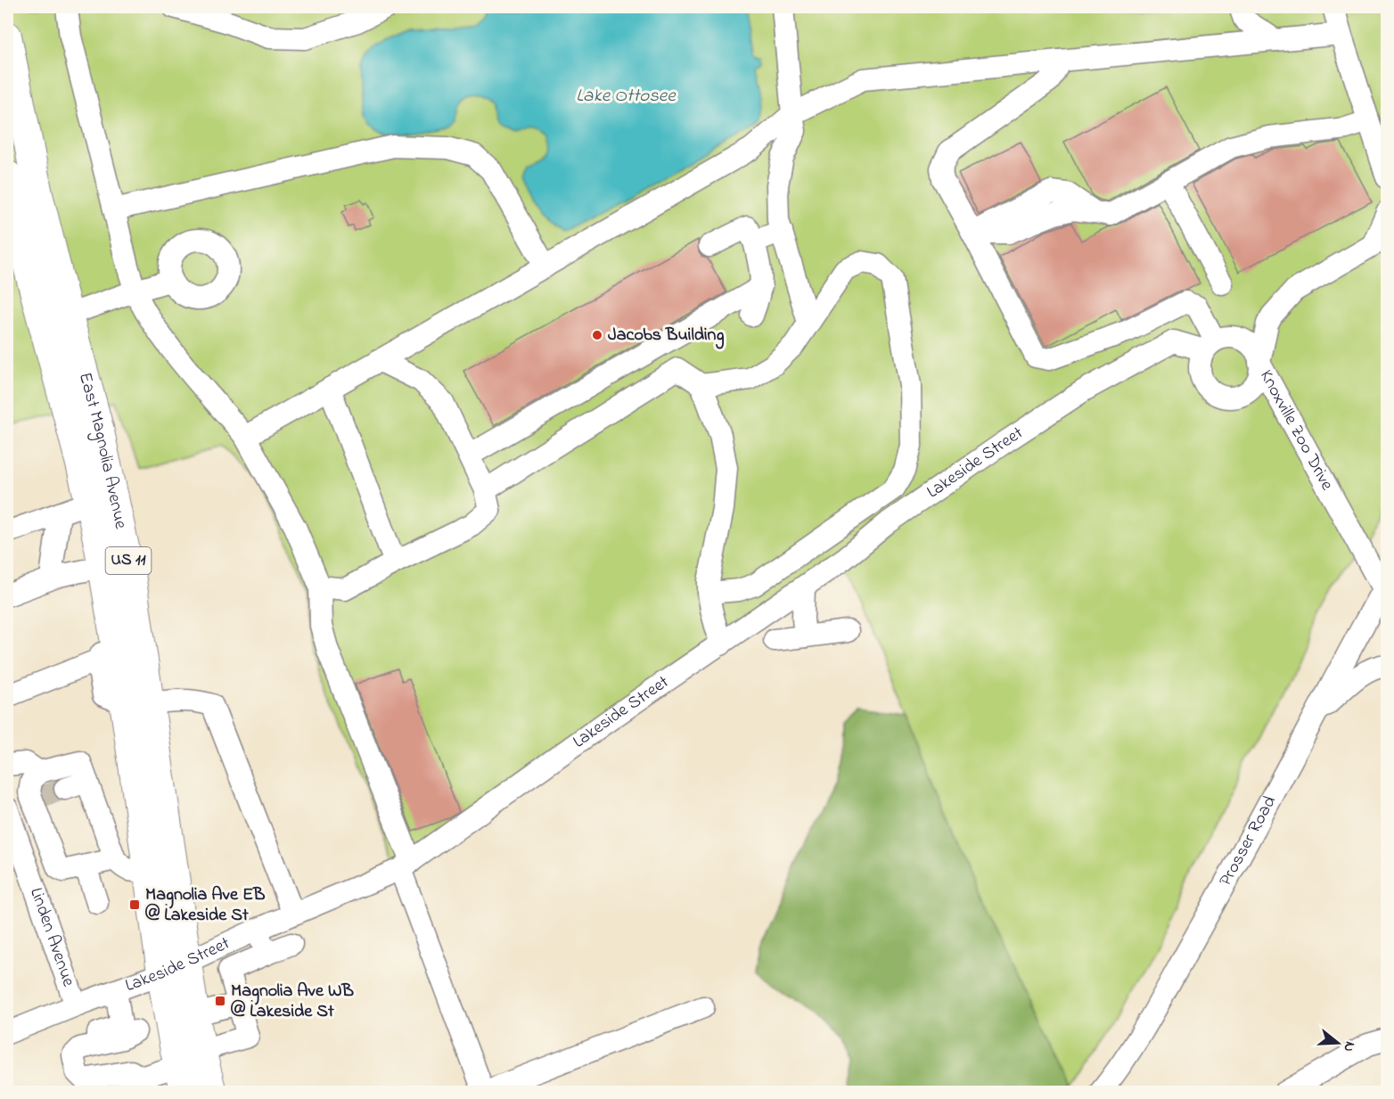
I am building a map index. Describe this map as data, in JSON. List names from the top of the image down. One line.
{"streets":{"main road":["East Magnolia Avenue","US 11"],"street":["Knoxville Zoo Drive","Lakeside Street","Prosser Road","Linden Avenue"]},"crossings":[["Knoxville Zoo Drive","Lakeside Street"],["Knoxville Zoo Drive","Prosser Road"],["East Magnolia Avenue","Lakeside Street"],["Lakeside Street","Linden Avenue"]],"water":["Lake Ottosee"],"places":{"other":["Jacobs Building"],"transit":["Magnolia Ave EB @ Lakeside St","Magnolia Ave WB @ Lakeside St"]},"north":"right"}
